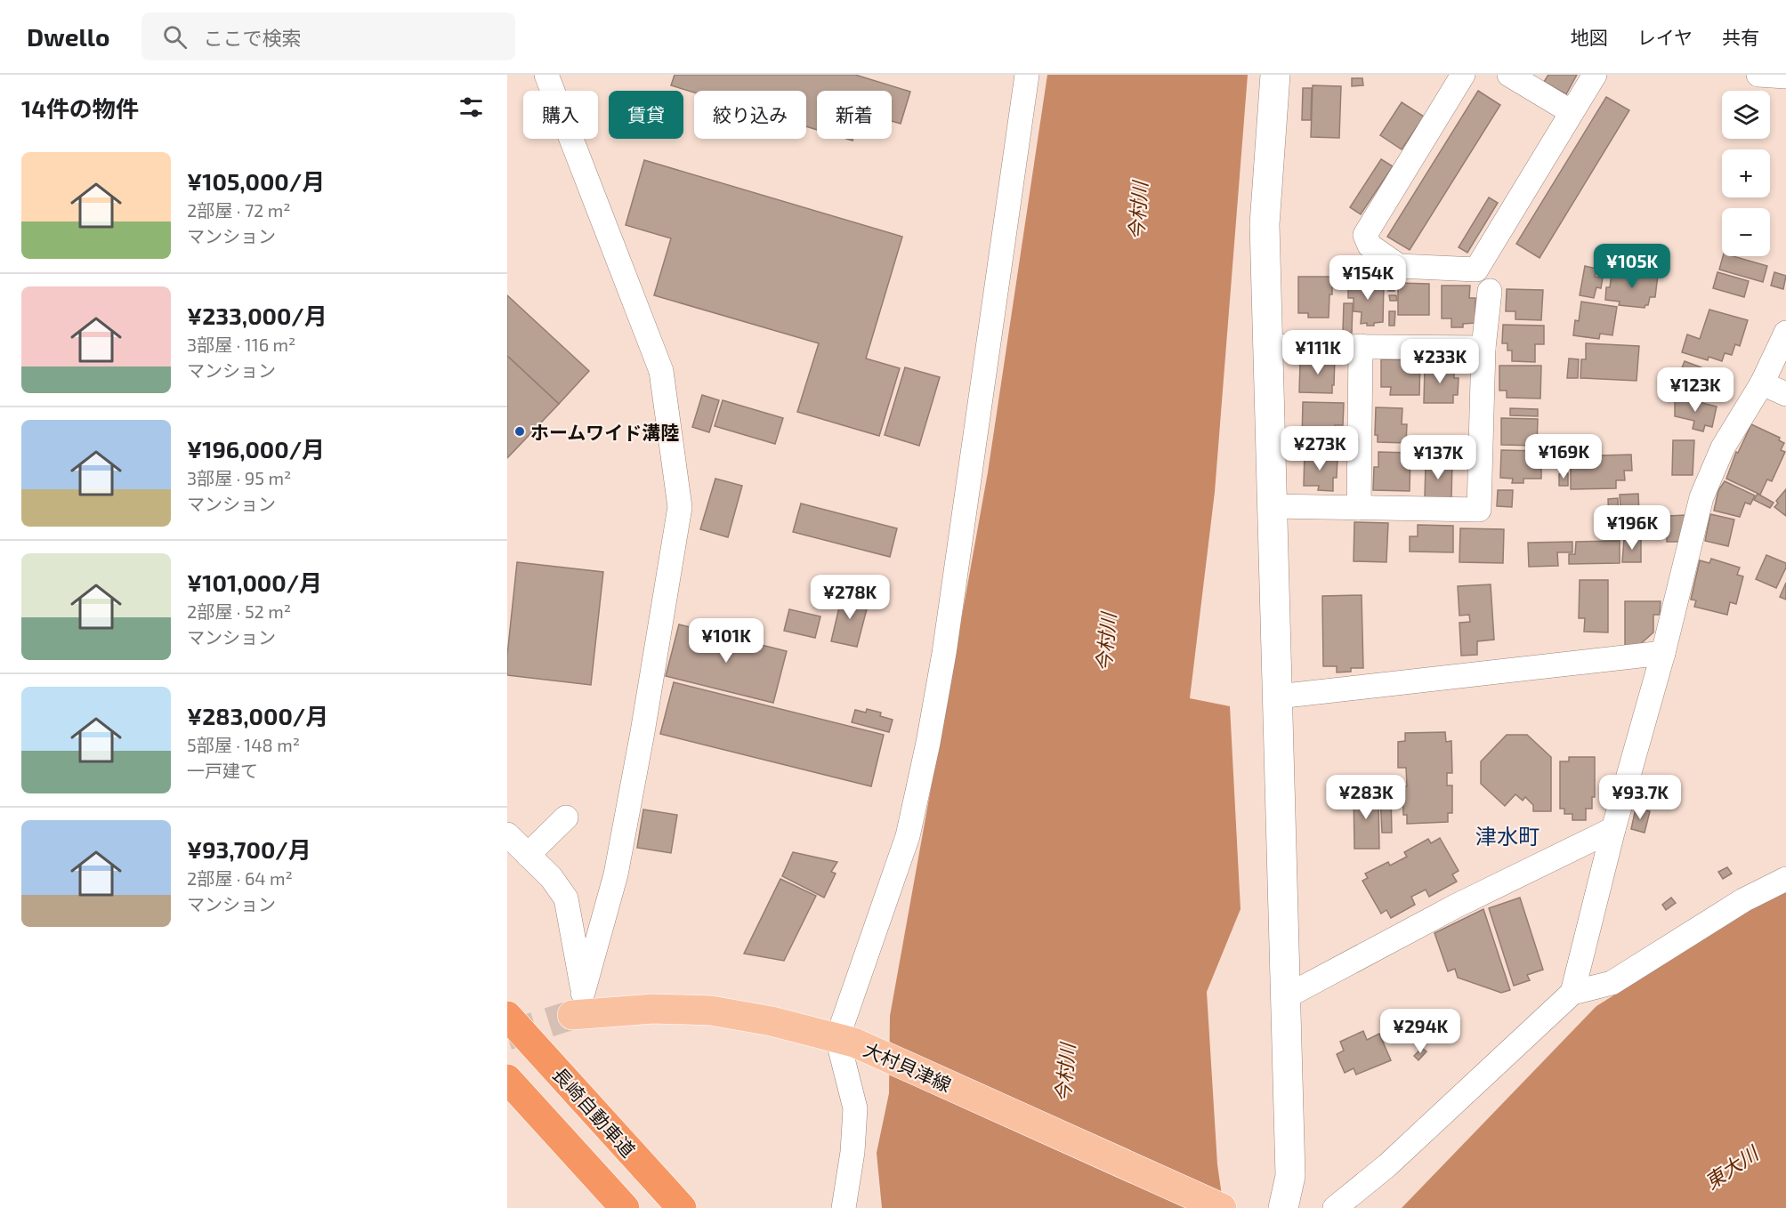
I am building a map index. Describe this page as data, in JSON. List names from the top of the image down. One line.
{"streets":{"highway":["長崎自動車道"],"main road":["大村貝津線"]},"districts":["津水町"],"water":["今村川","東大川"],"places":["ホームワイド溝陸"],"page":{"header":"Dwello","search":"ここで検索","nav":["地図","レイヤ","共有"],"heading":"14件の物件","map_buttons":["+","−"],"chip":["購入","賃貸","絞り込み","新着"],"list":[{"name":"¥105,000/月","note":"2部屋 · 72 m² · マンション"},{"name":"¥233,000/月","note":"3部屋 · 116 m² · マンション"},{"name":"¥196,000/月","note":"3部屋 · 95 m² · マンション"},{"name":"¥101,000/月","note":"2部屋 · 52 m² · マンション"},{"name":"¥283,000/月","note":"5部屋 · 148 m² · 一戸建て"},{"name":"¥93,700/月","note":"2部屋 · 64 m² · マンション"}],"price":["¥105K","¥154K","¥111K","¥233K","¥123K","¥273K","¥169K","¥137K","¥196K","¥278K","¥101K","¥283K","¥93.7K","¥294K"]}}
